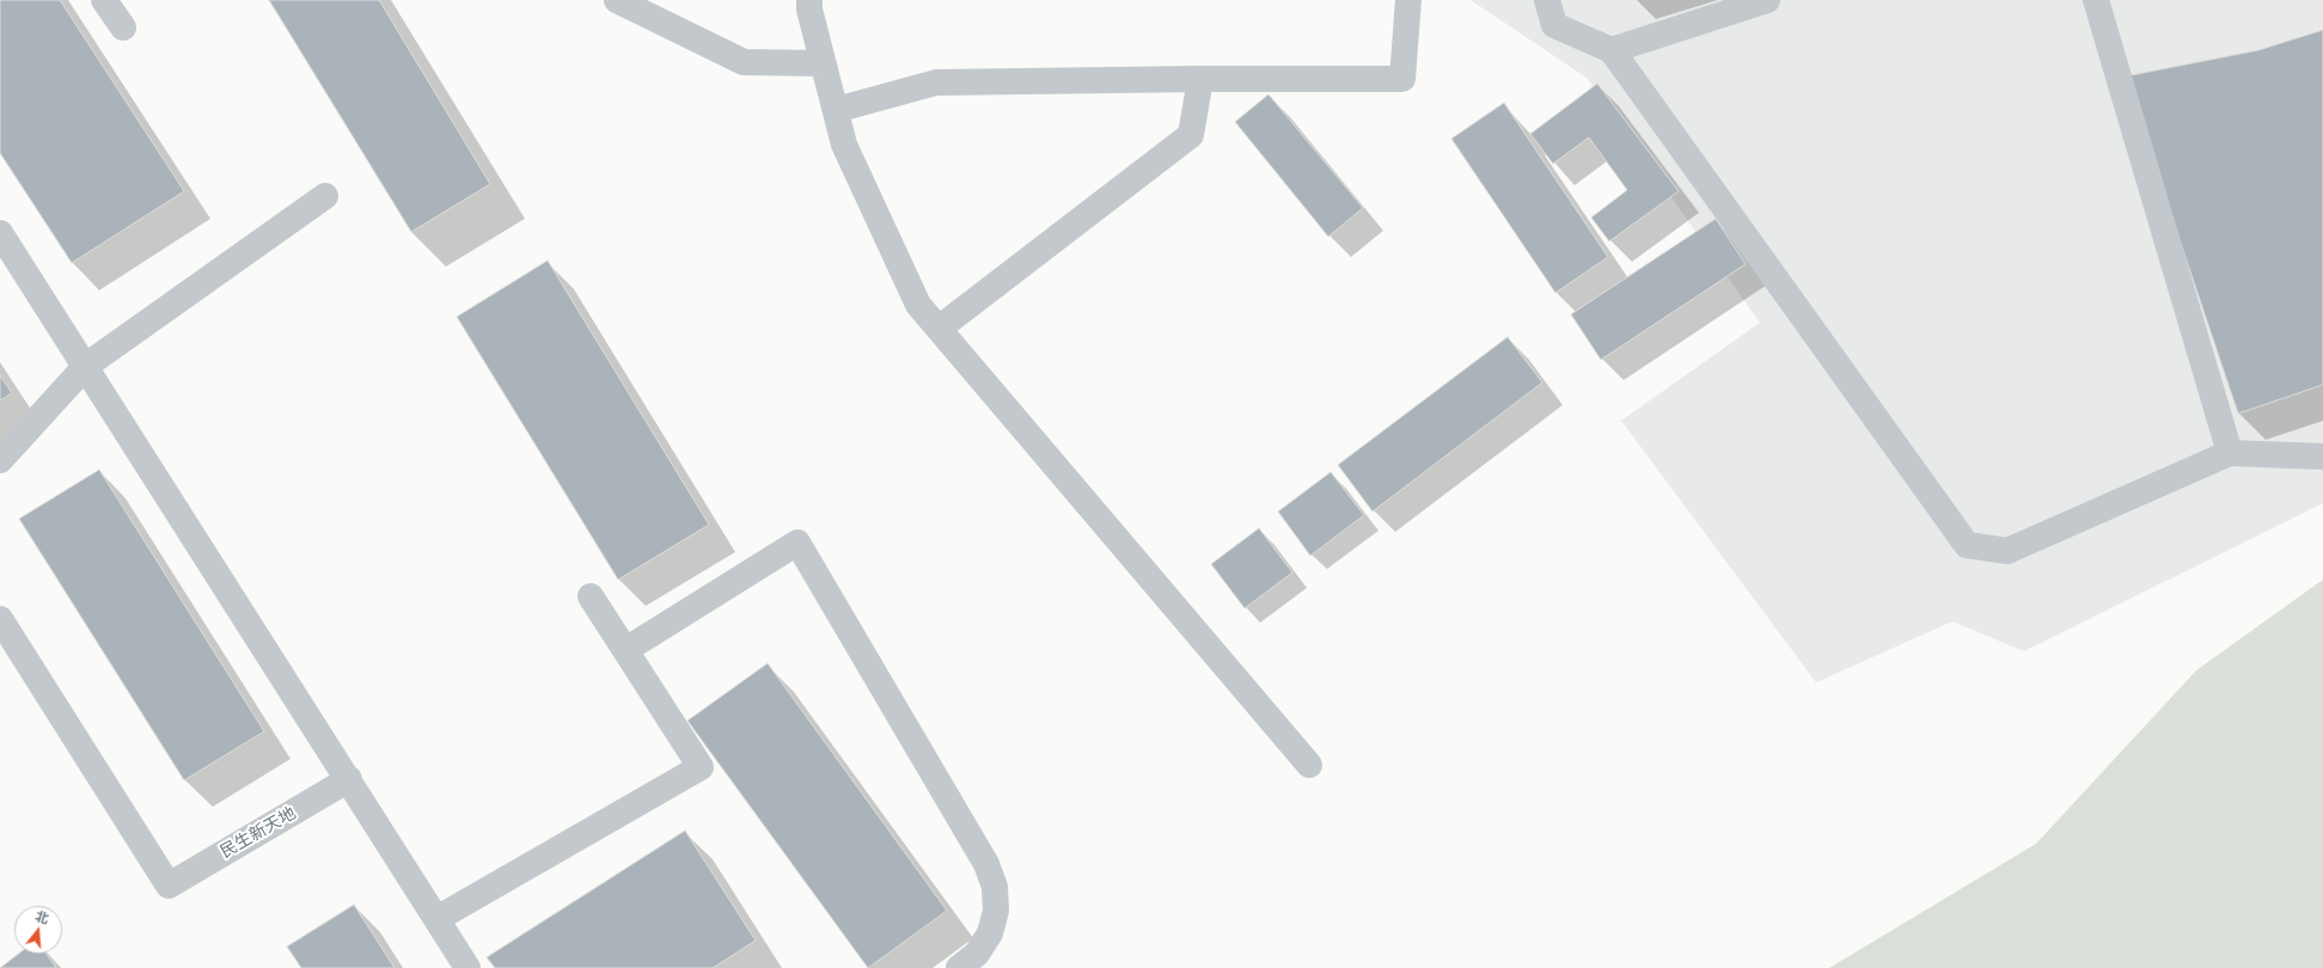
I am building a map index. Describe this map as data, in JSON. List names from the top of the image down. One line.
{"streets":{"street":["民生新天地"]},"north":"top"}
